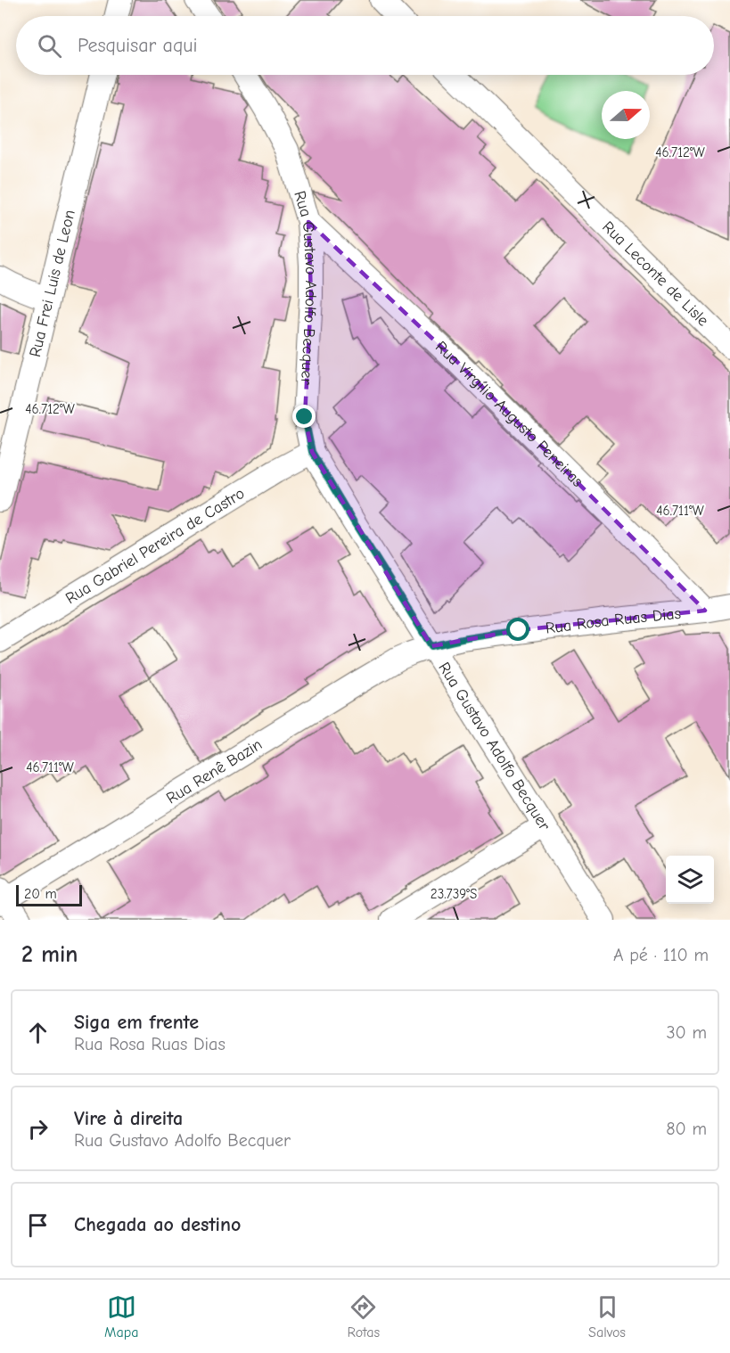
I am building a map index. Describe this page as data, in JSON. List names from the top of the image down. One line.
{"streets":{"street":["Rua Leconte de Lisle","Rua Frei Luis de Leon","Rua Gustavo Adolfo Becquer","Rua Virgílio Augusto Peneiras","Rua Gabriel Pereira de Castro","Rua Rosa Ruas Dias","Rua Renê Bazin"]},"crossings":[["Rua Gustavo Adolfo Becquer","Rua Virgílio Augusto Peneiras"],["Rua Gustavo Adolfo Becquer","Rua Gabriel Pereira de Castro"],["Rua Gustavo Adolfo Becquer","Rua Rosa Ruas Dias"],["Rua Gustavo Adolfo Becquer","Rua Renê Bazin"],["Rua Virgílio Augusto Peneiras","Rua Rosa Ruas Dias"],["Rua Rosa Ruas Dias","Rua Renê Bazin"]],"scale_bar":"20 m","north":"right","page":{"search":"Pesquisar aqui","scale":"20 m","heading":["2 min","A pé · 110 m"],"list":[["Siga em frente","Rua Rosa Ruas Dias","30 m"],["Vire à direita","Rua Gustavo Adolfo Becquer","80 m"],"Chegada ao destino"],"nav":["Mapa","Rotas","Salvos"]},"coordinates":["46.712°W","46.711°W","23.739°S"]}
